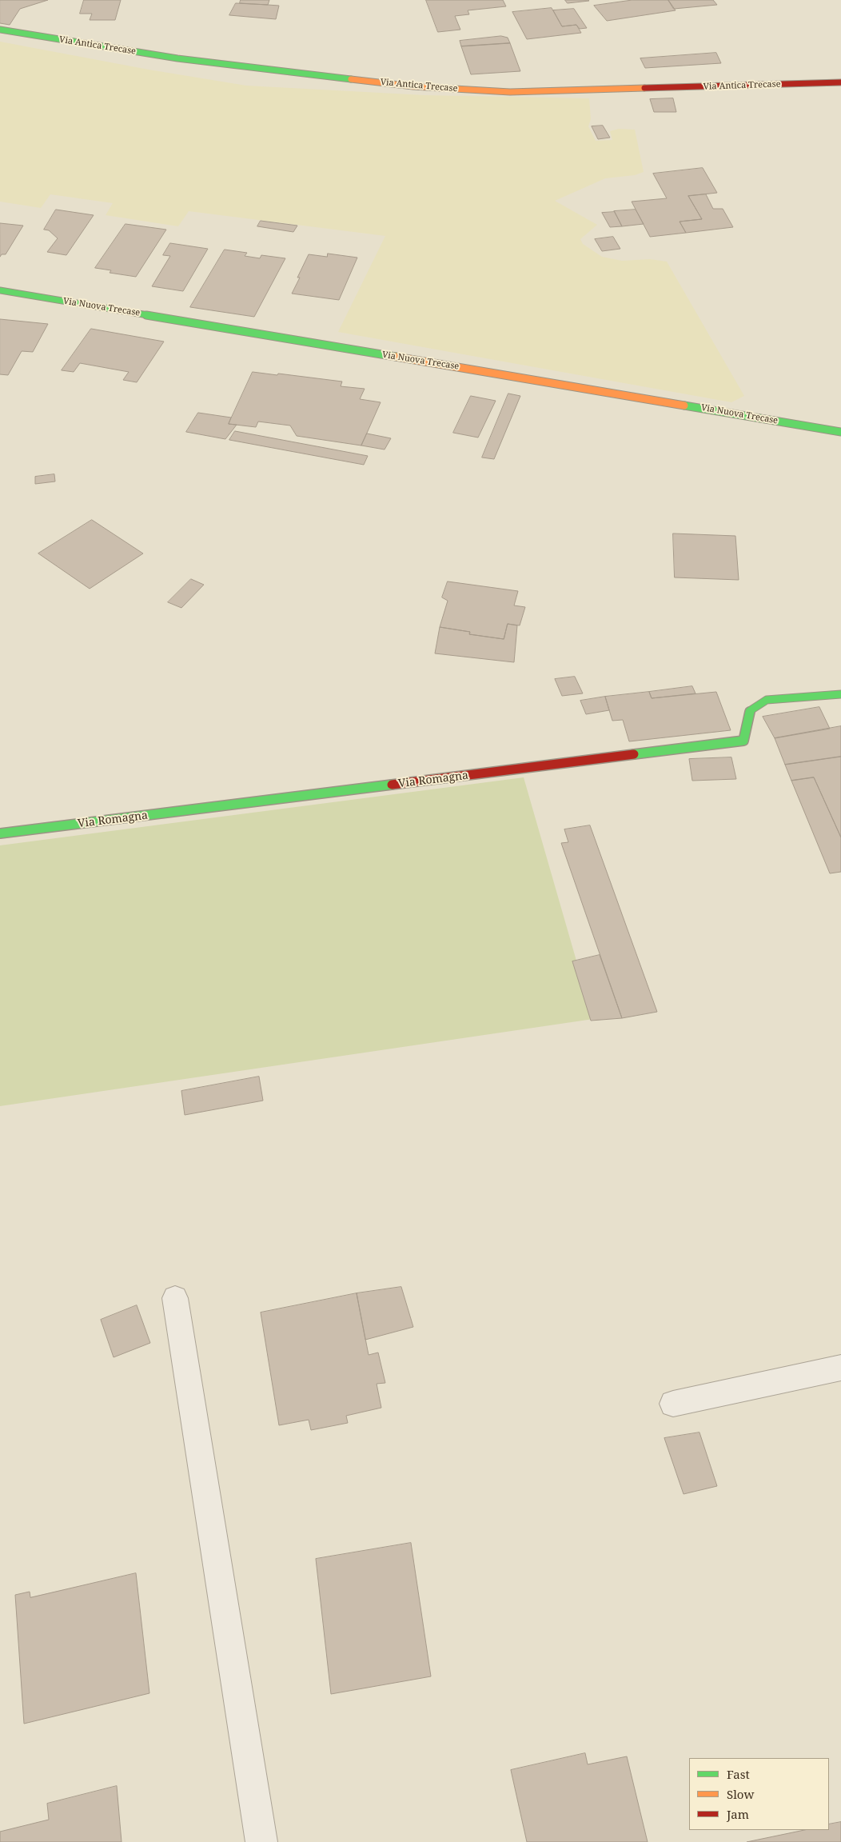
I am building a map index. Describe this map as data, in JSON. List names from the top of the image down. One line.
{"streets":{"street":["Via Antica Trecase","Via Nuova Trecase","Via Romagna"]},"legend":["Fast","Slow","Jam"]}
